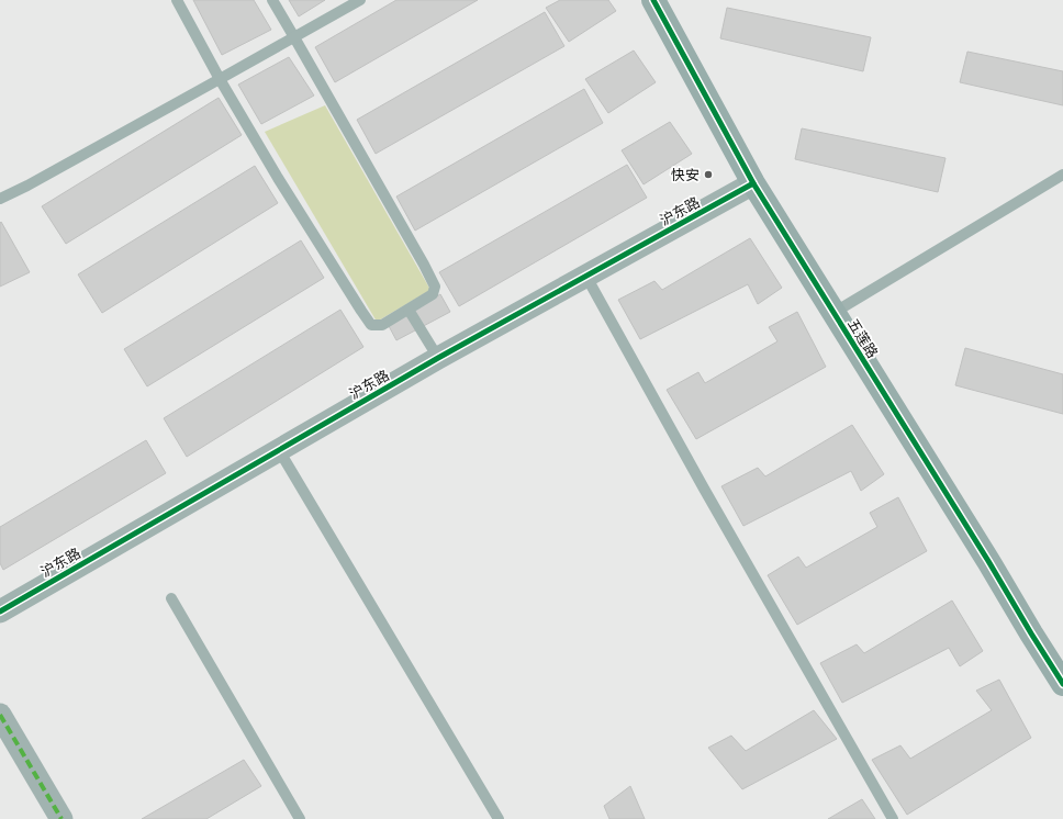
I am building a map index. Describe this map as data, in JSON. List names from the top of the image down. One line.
{"streets":{"street":["沪东路","五莲路"]},"crossings":[["沪东路","五莲路"]],"places":["快安"]}
